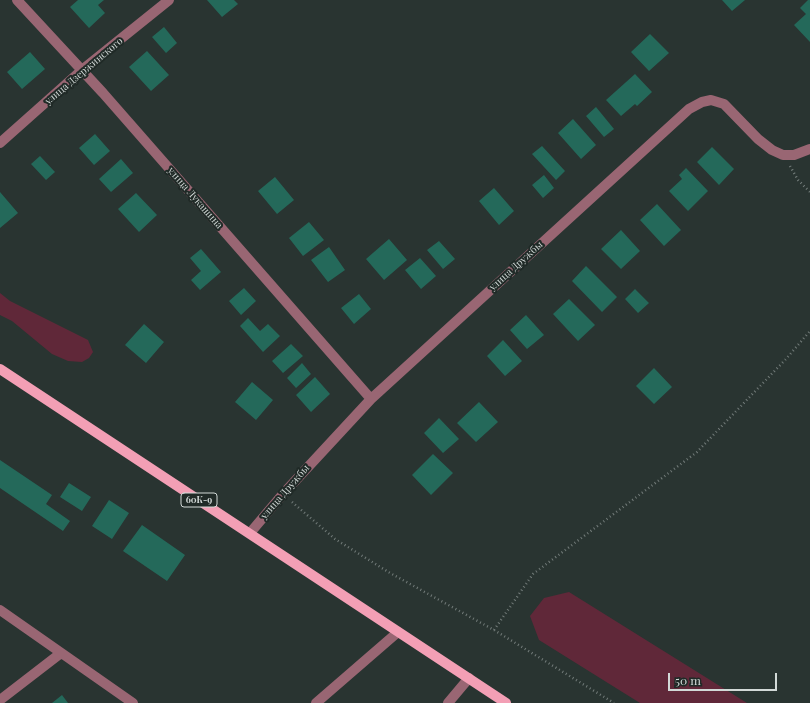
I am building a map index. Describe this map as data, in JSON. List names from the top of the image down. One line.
{"streets":{"main road":["60К-9"],"street":["улица Дзержинского","улица Лукашина","улица Дружбы"]},"crossings":[["улица Дзержинского","улица Лукашина"],["улица Лукашина","улица Дружбы"],["улица Дружбы","60К-9"]],"scale_bar":"50 m"}
